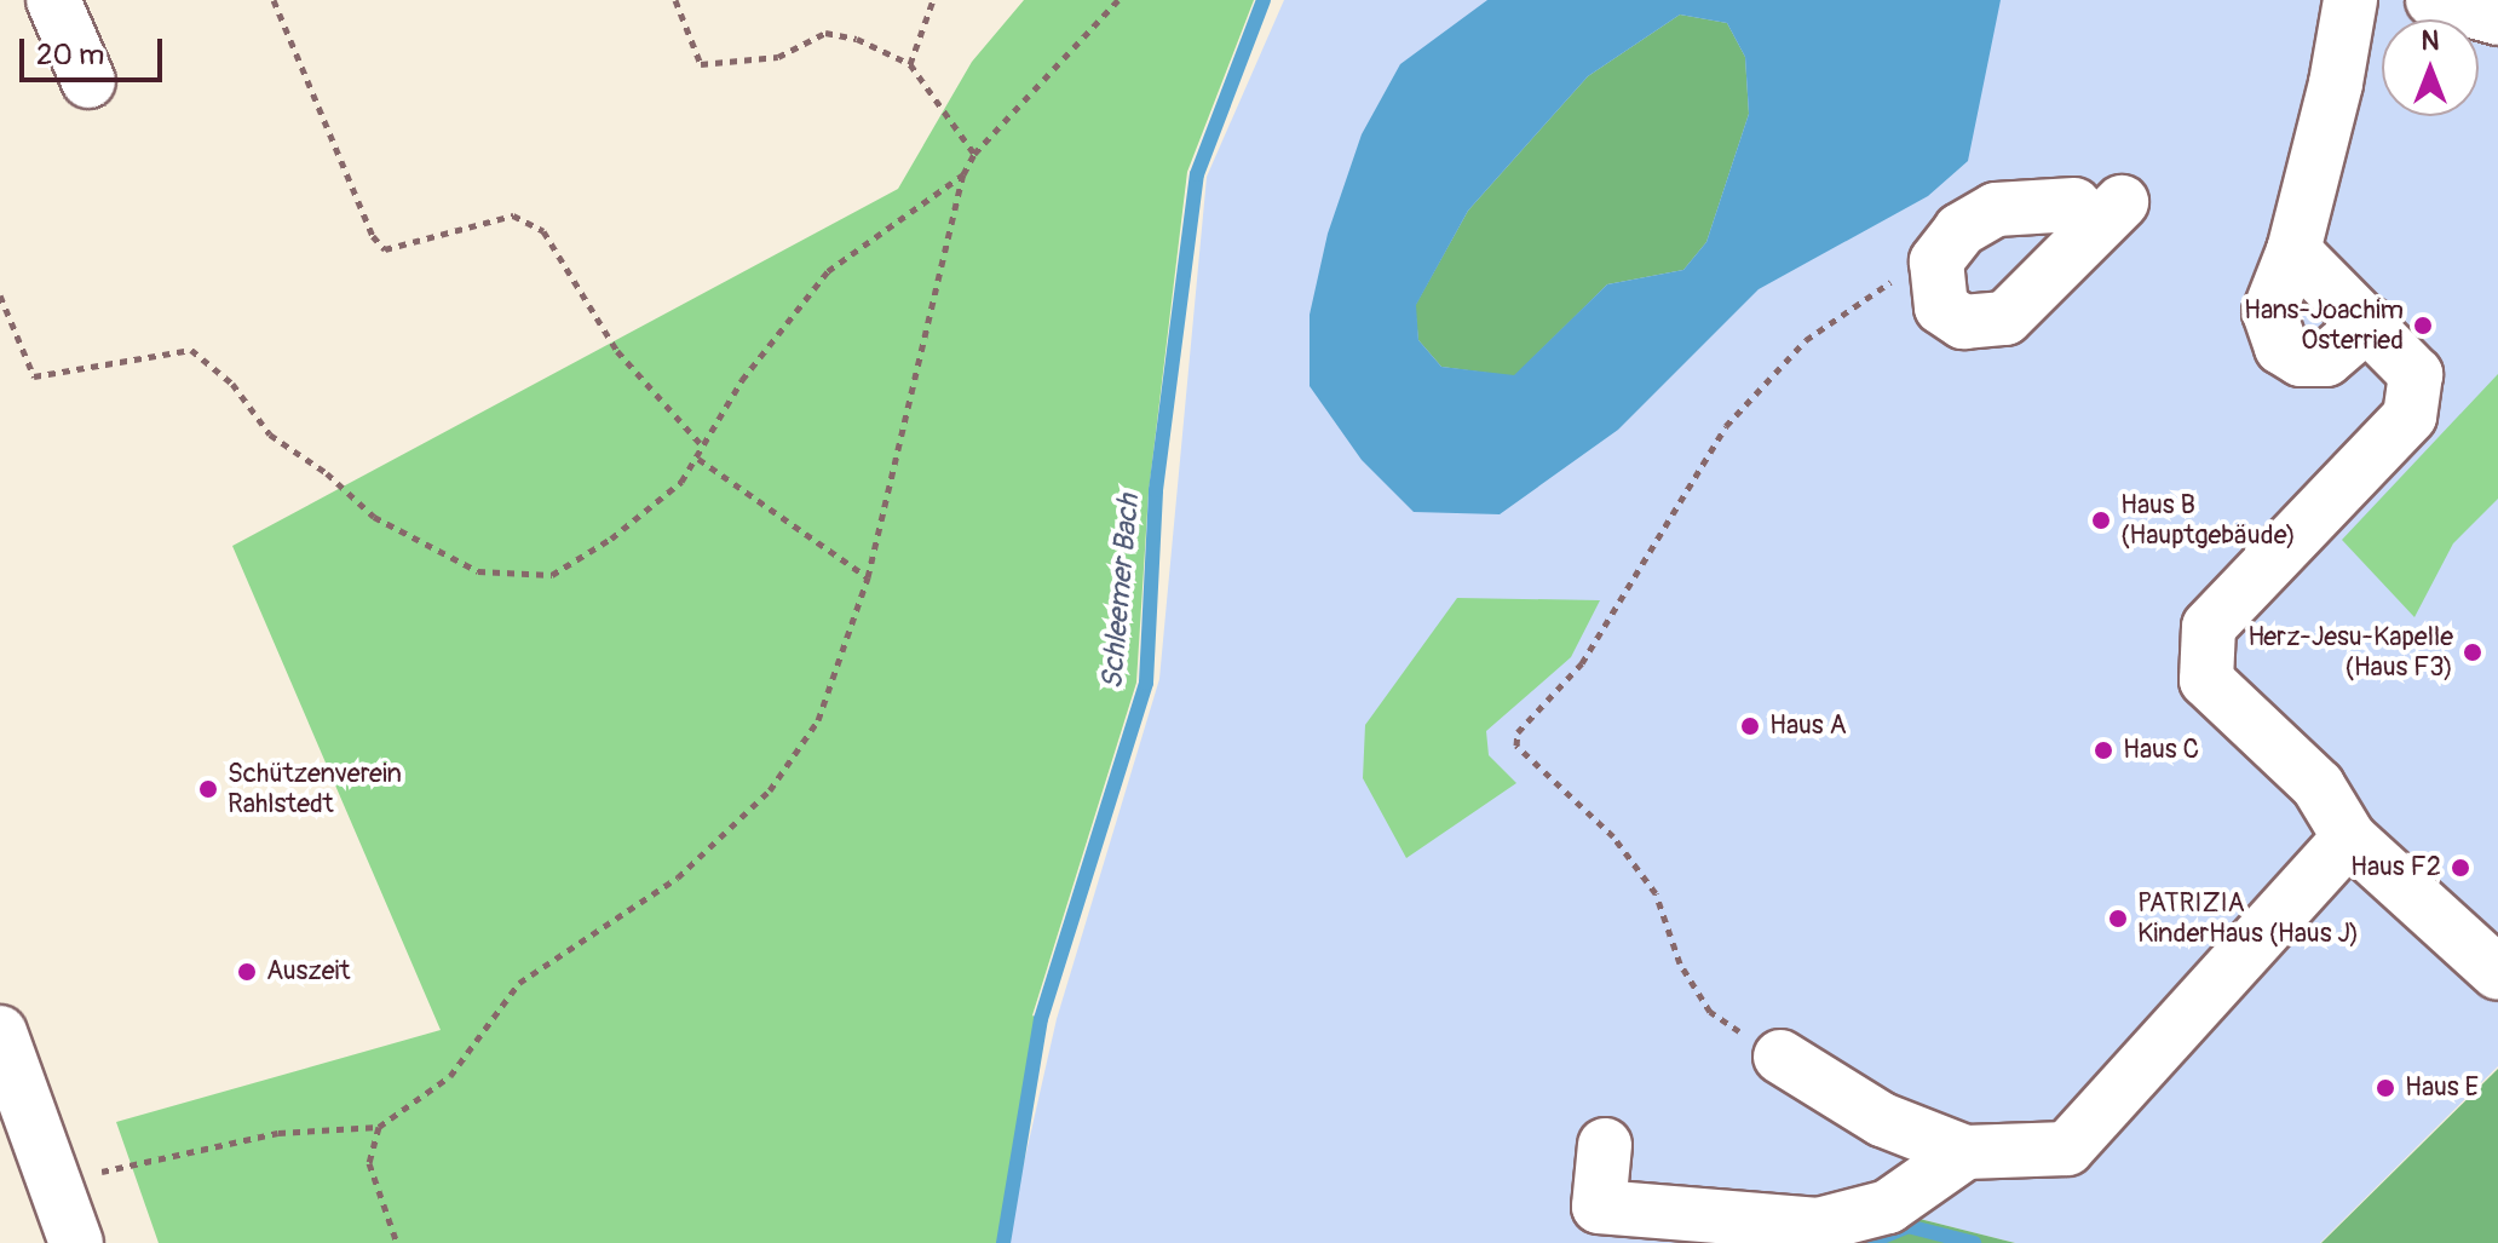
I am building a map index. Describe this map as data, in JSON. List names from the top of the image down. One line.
{"water":["Schleemer Bach"],"places":["Hans-Joachim Osterried","Haus B (Hauptgebäude)","Herz-Jesu-Kapelle (Haus F3)","Haus A","Haus C","Schützenverein Rahlstedt","Haus F2","PATRIZIA KinderHaus (Haus J)","Auszeit","Haus E"],"scale_bar":"20 m","north":"top"}
